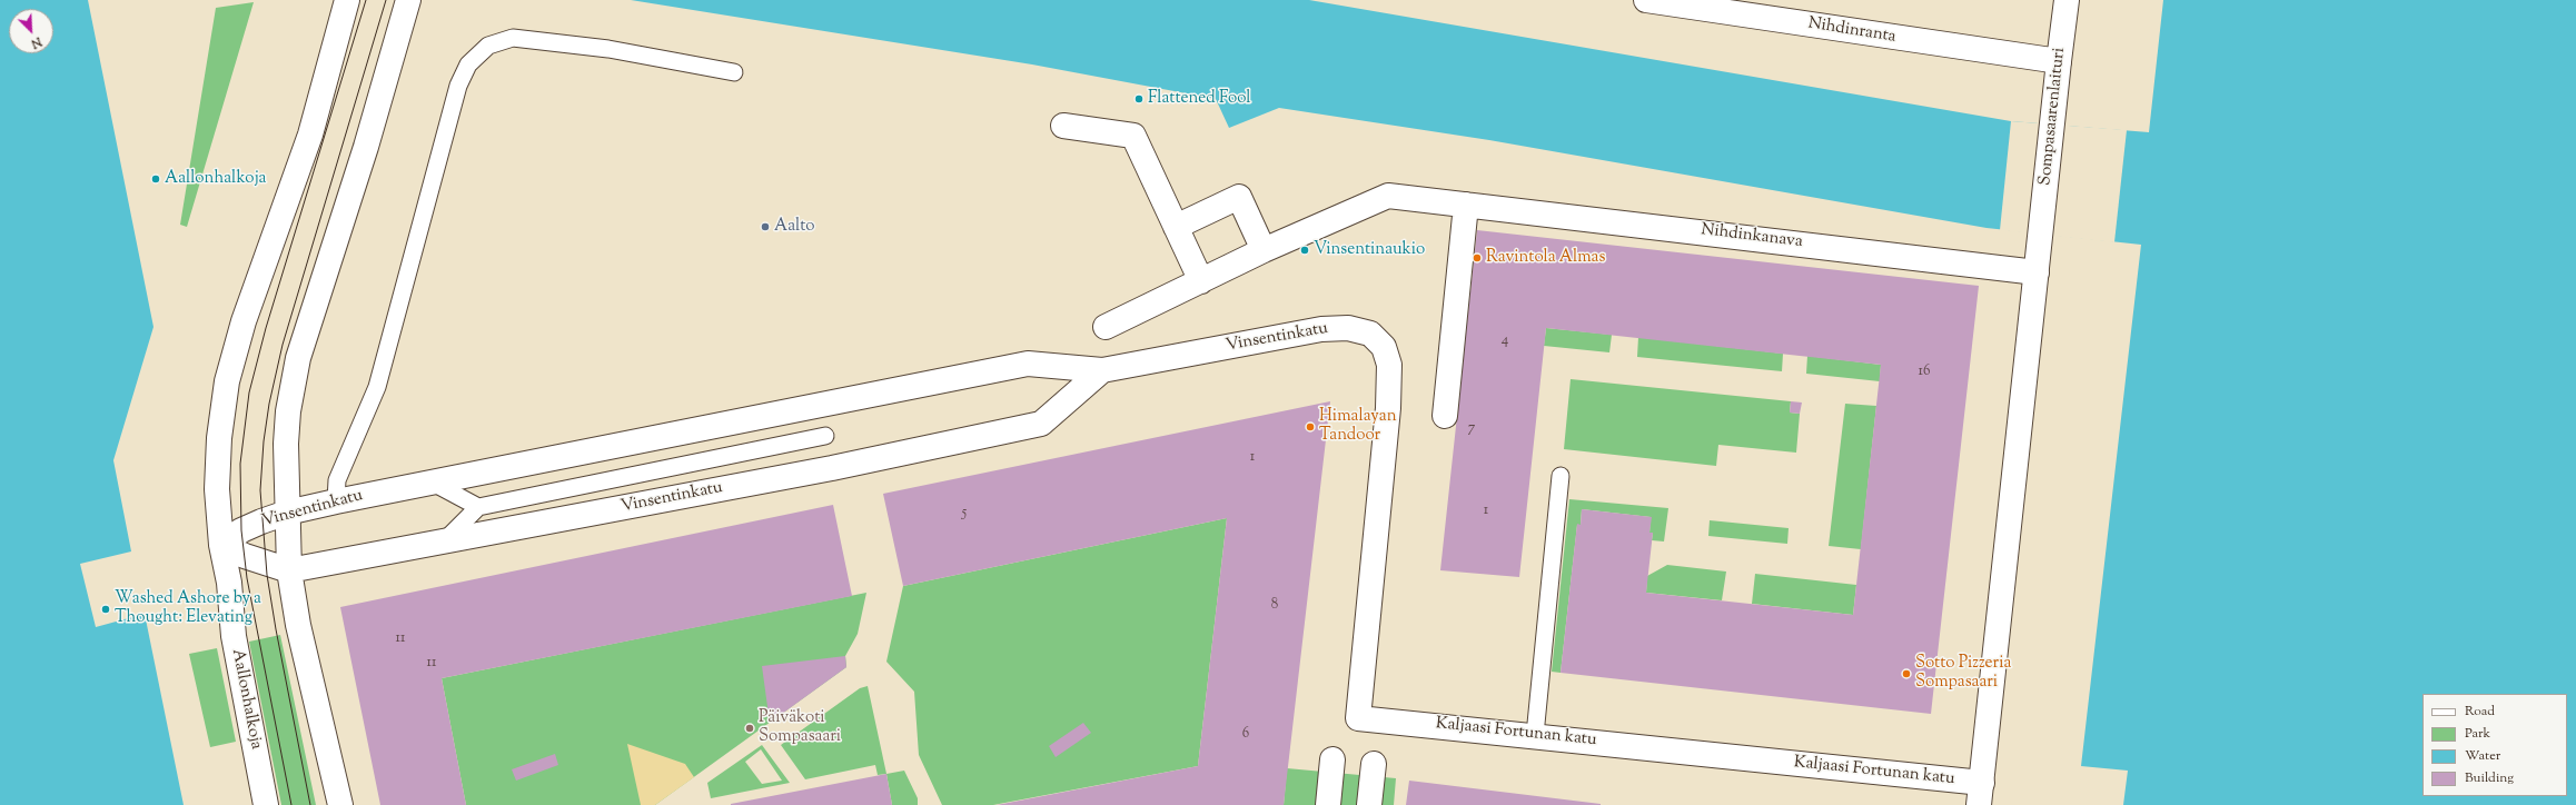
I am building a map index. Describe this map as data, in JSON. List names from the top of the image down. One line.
{"streets":{"street":["Nihdinranta","Sompasaarenlaituri","Nihdinkanava","Vinsentinkatu","Aallonhalkoja","Kaljaasi Fortunan katu"]},"crossings":[["Nihdinranta","Sompasaarenlaituri"],["Sompasaarenlaituri","Nihdinkanava"],["Sompasaarenlaituri","Kaljaasi Fortunan katu"],["Vinsentinkatu","Aallonhalkoja"],["Vinsentinkatu","Kaljaasi Fortunan katu"]],"places":["Flattened Fool","Aallonhalkoja","Aalto","Vinsentinaukio","Ravintola Almas","Himalayan Tandoor","Washed Ashore by a Thought: Elevating","Sotto Pizzeria Sompasaari","Päiväkoti Sompasaari"],"house_numbers":["4","16","7","1","1","5","8","11","11","6"],"legend":["Road","Park","Water","Building"],"north":"bottom right"}
